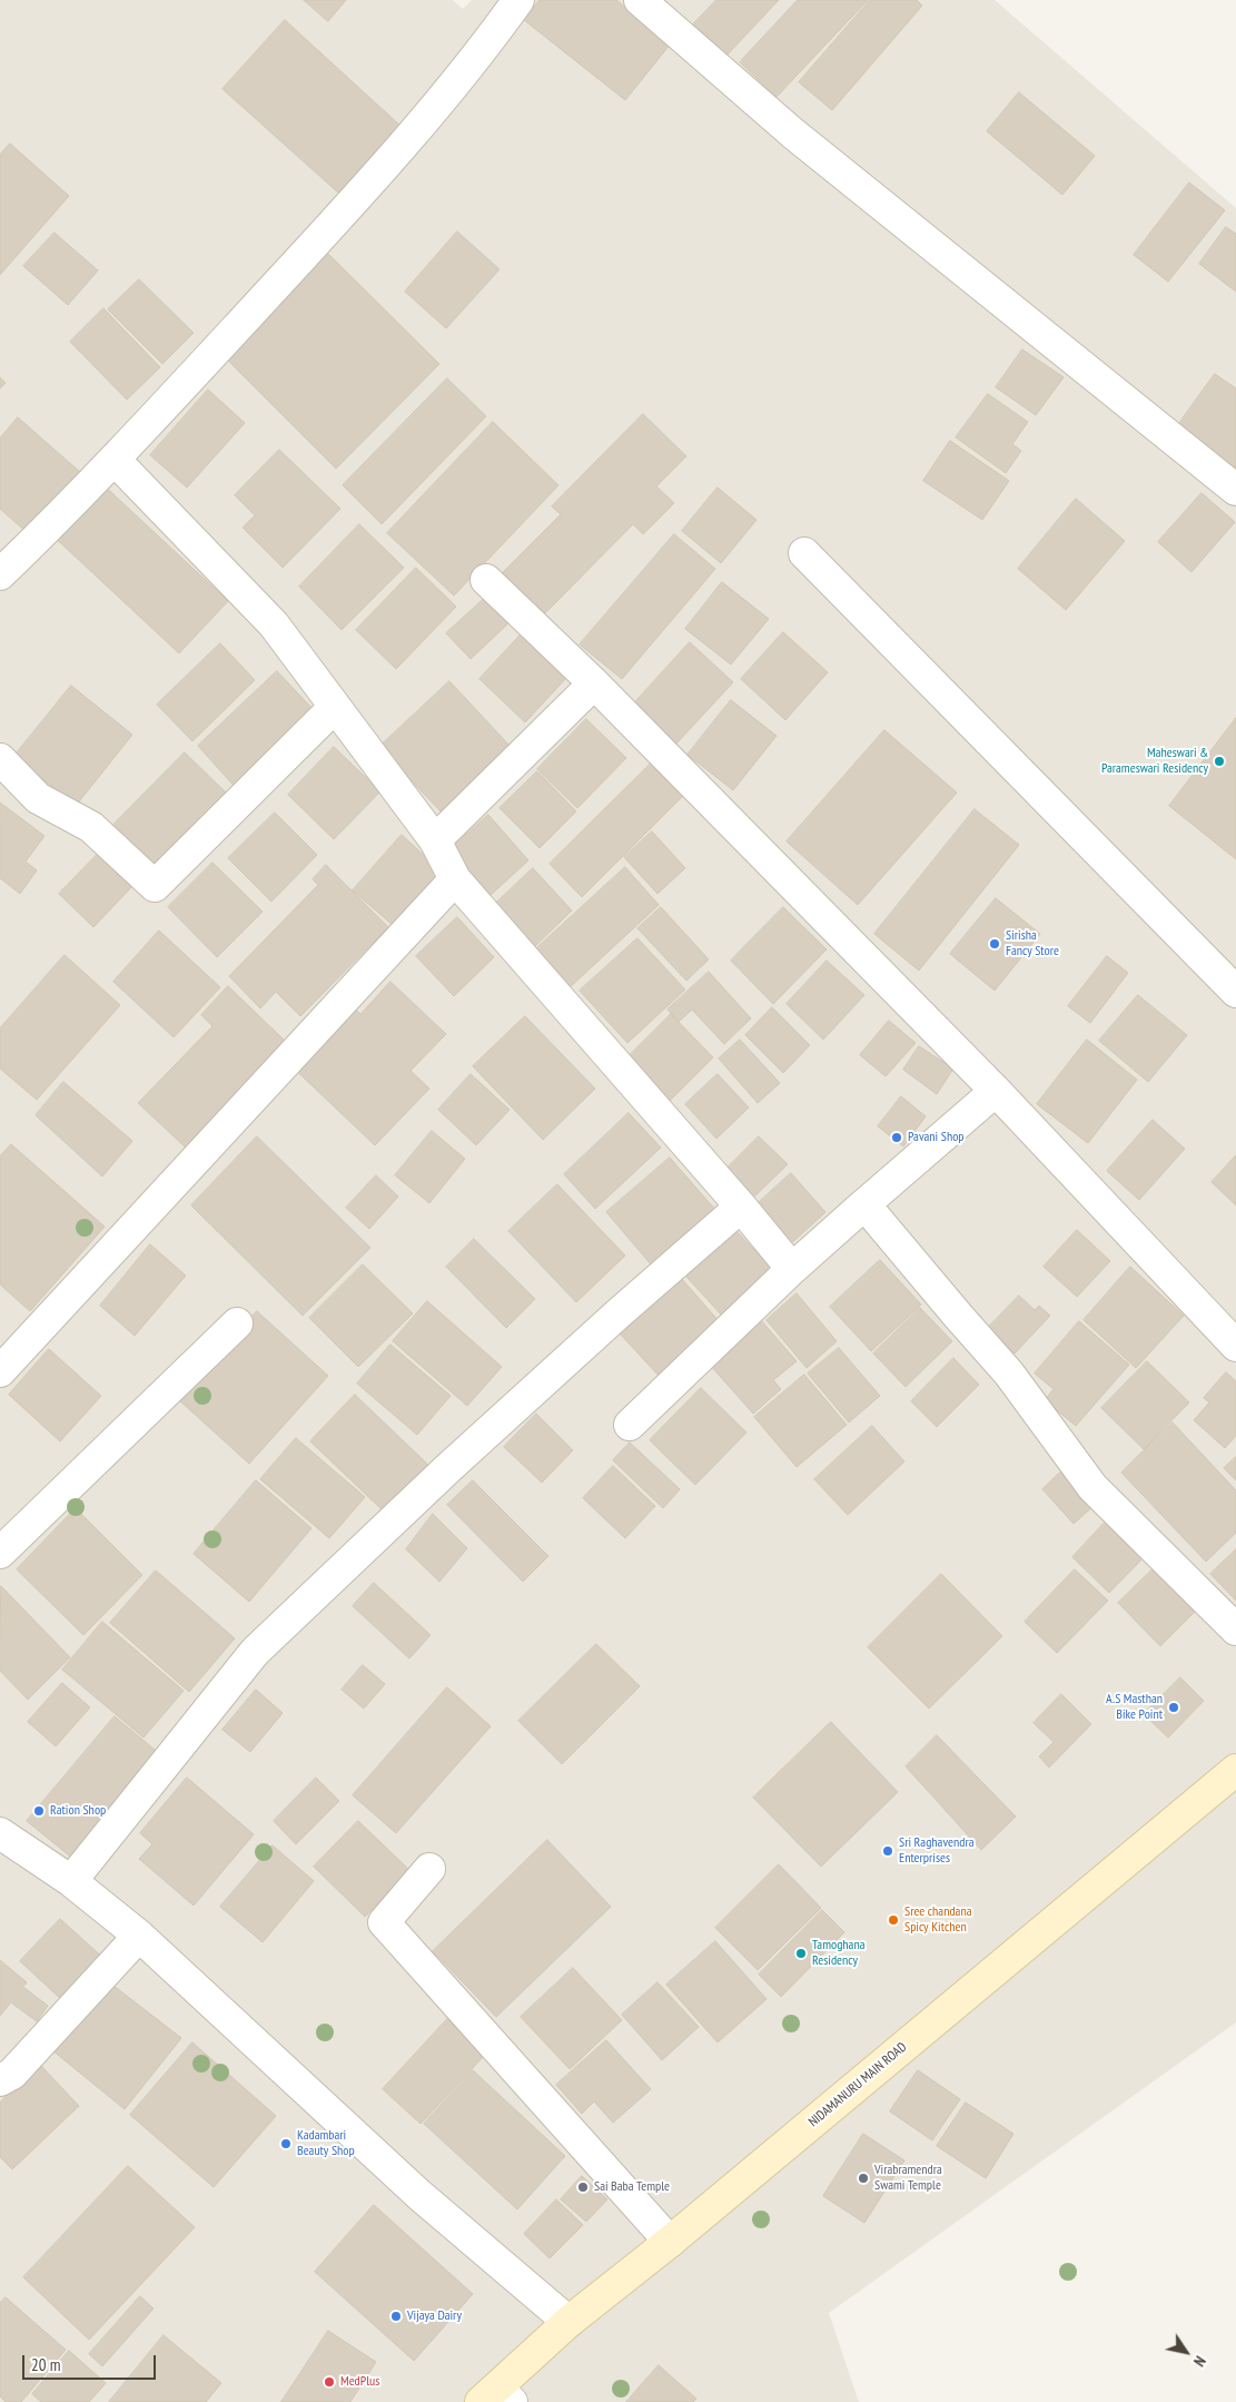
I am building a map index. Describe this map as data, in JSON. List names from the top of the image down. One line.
{"streets":{"main road":["NIDAMANURU MAIN ROAD"]},"places":["Maheswari & Parameswari Residency","Sirisha Fancy Store","Pavani Shop","A.S Masthan Bike Point","Ration Shop","Sri Raghavendra Enterprises","Sree chandana Spicy Kitchen","Tamoghana Residency","Kadambari Beauty Shop","Virabramendra Swami Temple","Sai Baba Temple","Vijaya Dairy","MedPlus"],"scale_bar":"20 m","north":"bottom right"}
